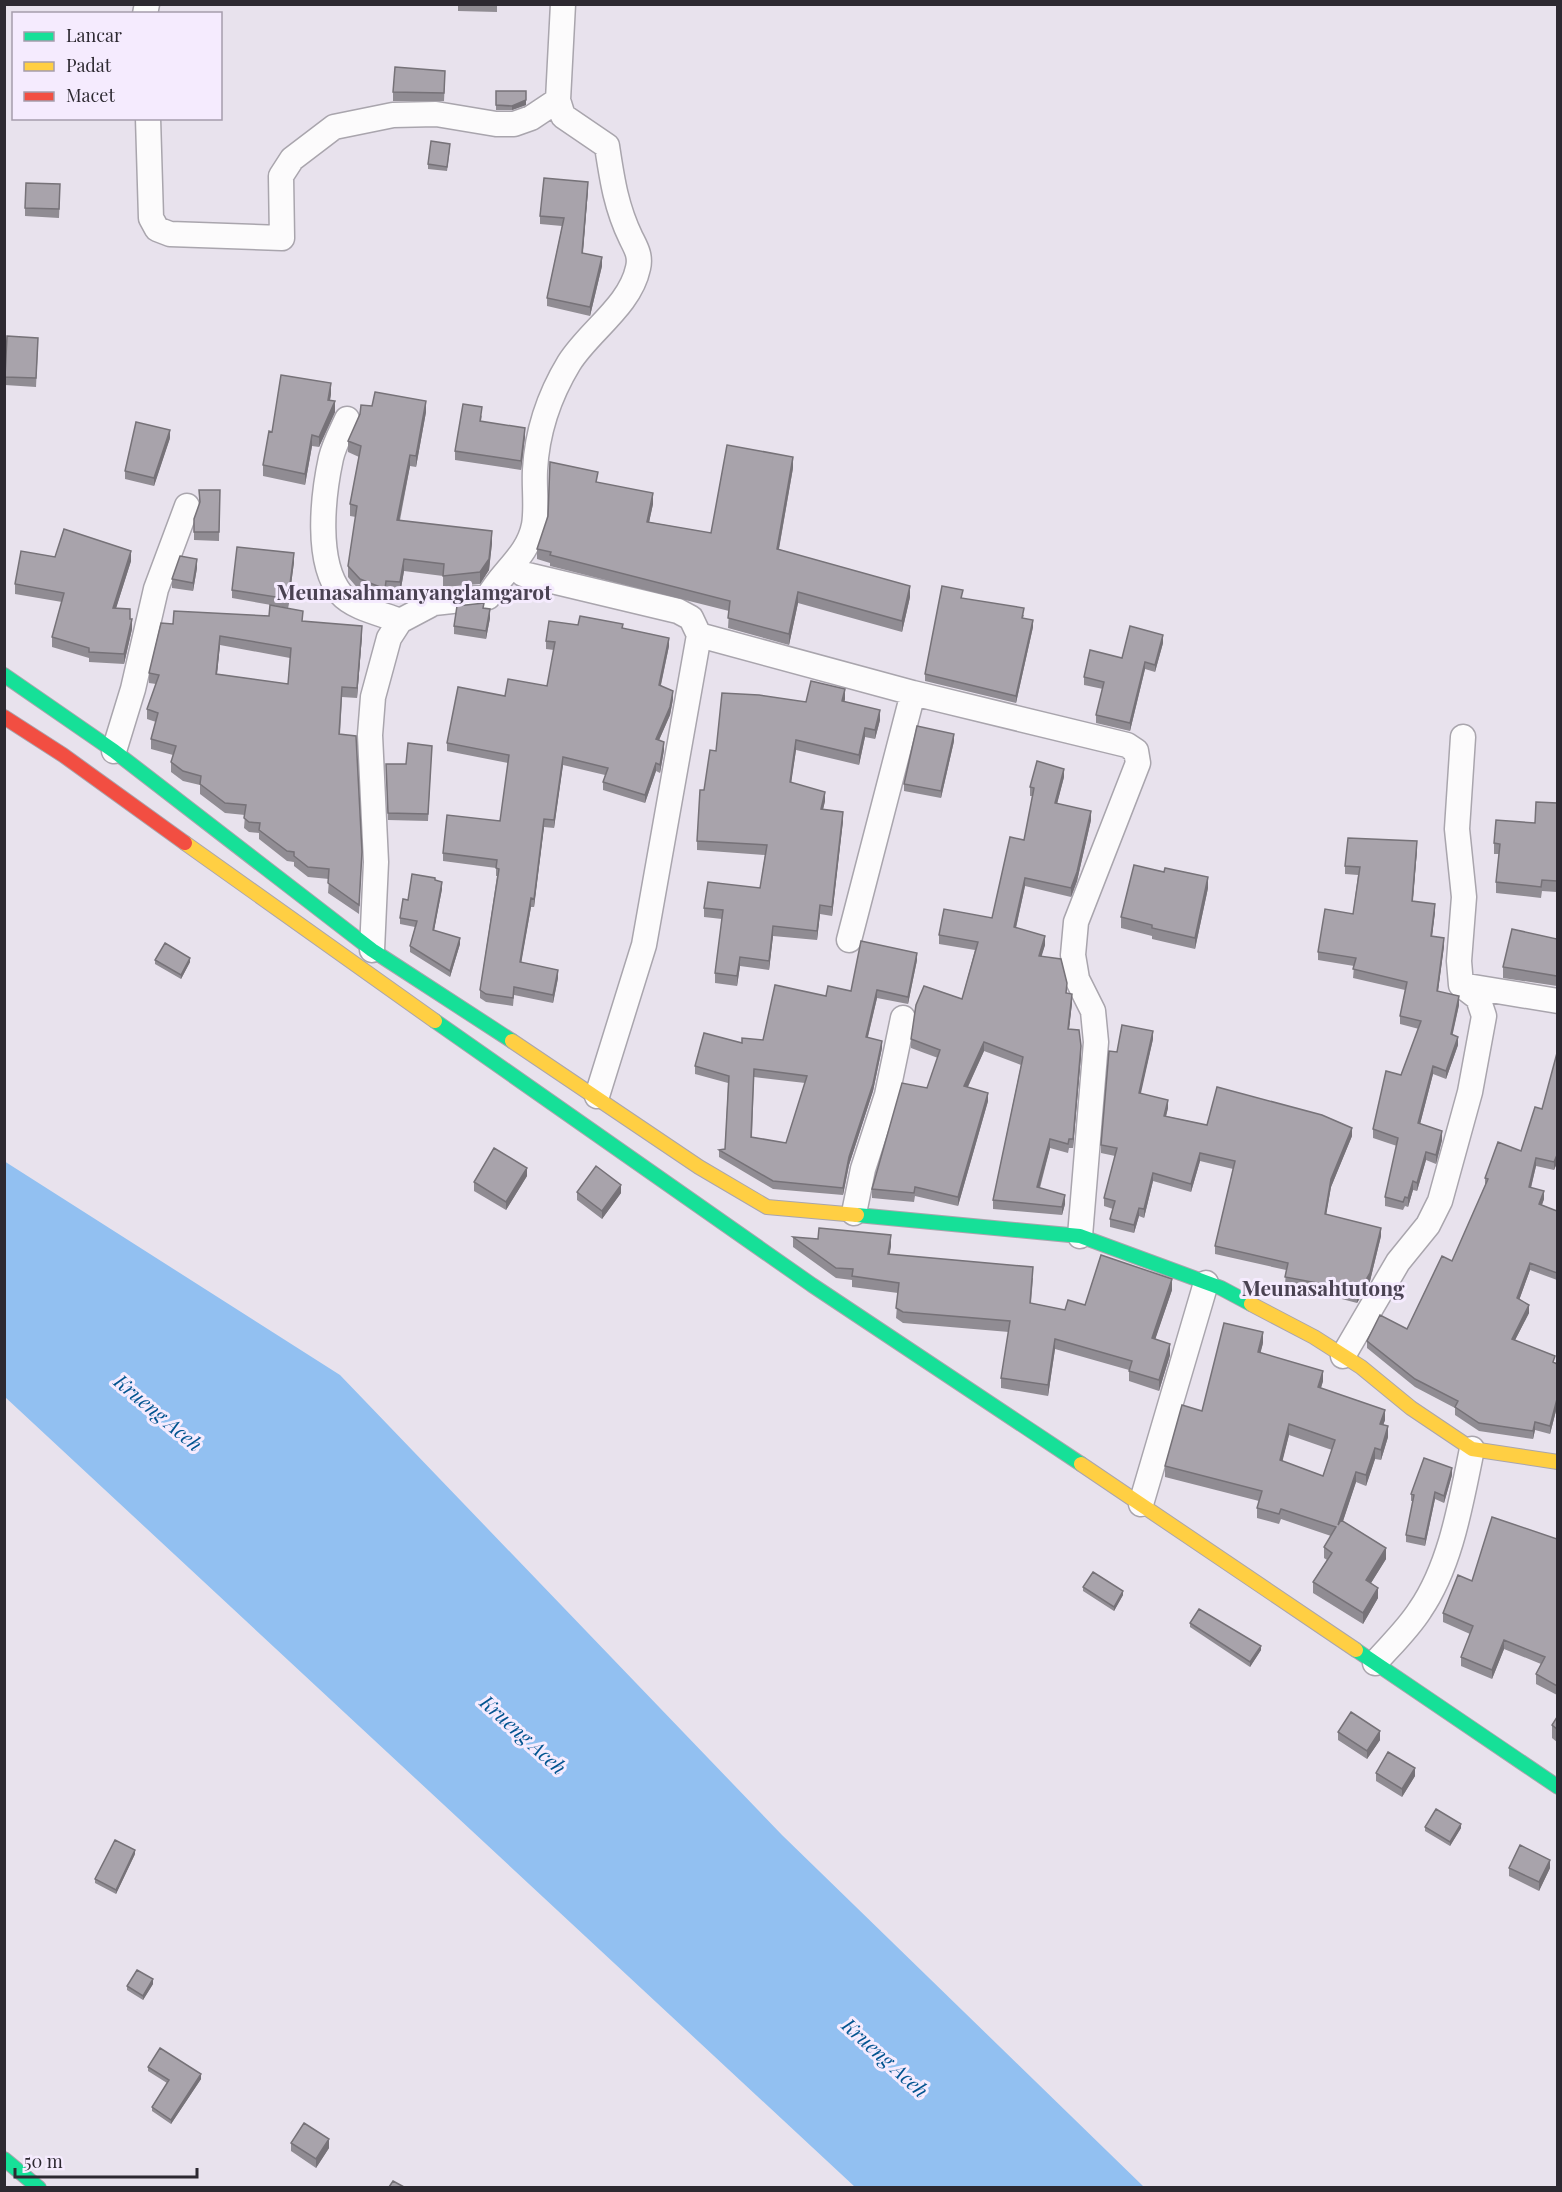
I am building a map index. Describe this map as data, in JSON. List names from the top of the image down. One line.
{"districts":["Meunasahmanyanglamgarot","Meunasahtutong"],"water":["Krueng Aceh"],"legend":["Lancar","Padat","Macet"],"scale_bar":"50 m"}
